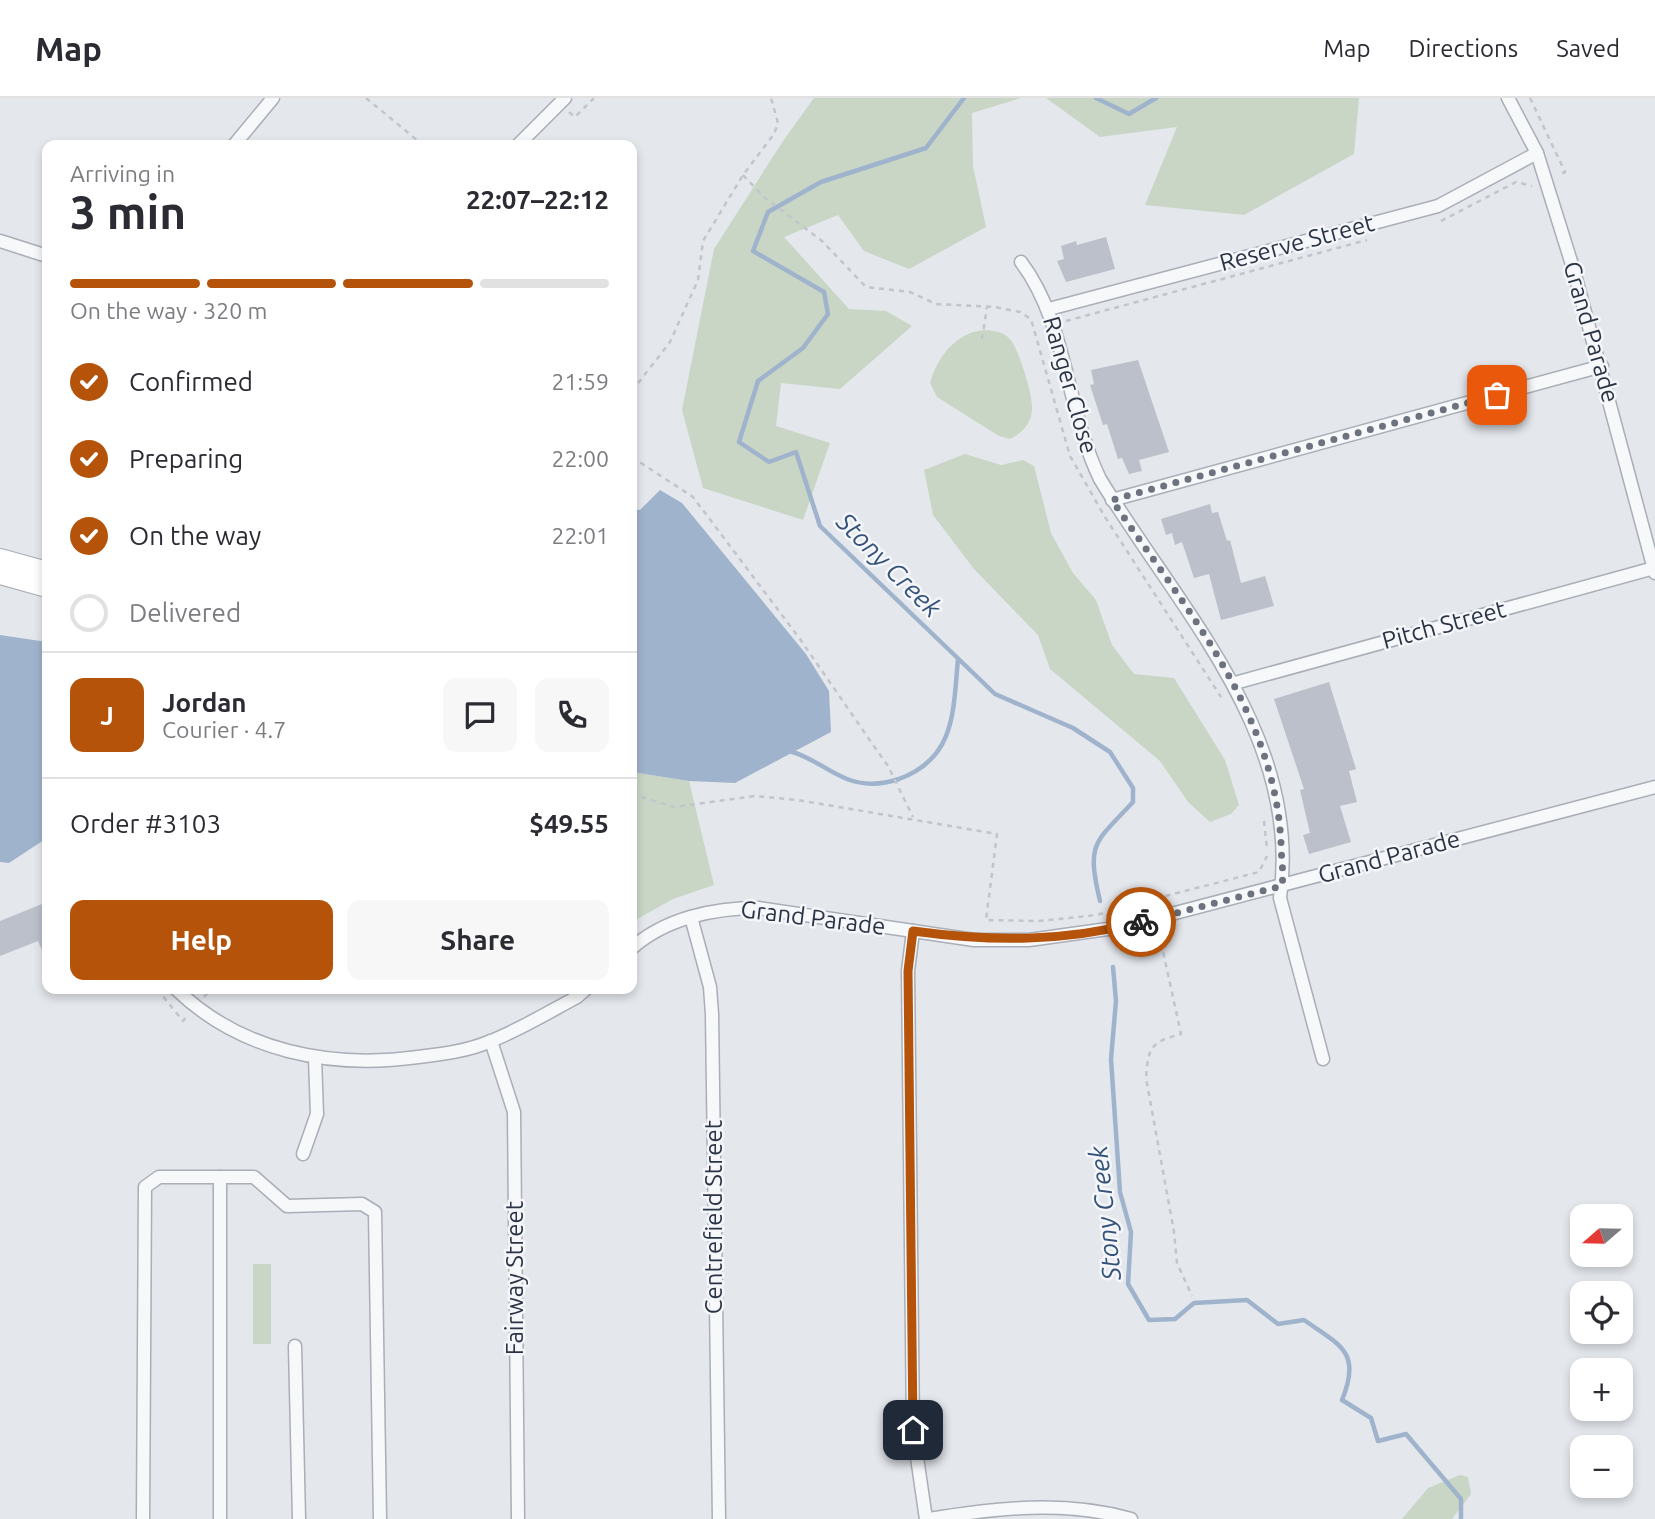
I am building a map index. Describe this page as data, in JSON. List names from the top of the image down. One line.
{"streets":{"street":["Reserve Street","Grand Parade","Ranger Close","Pitch Street","Centrefield Street","Fairway Street"]},"crossings":[["Reserve Street","Grand Parade"],["Reserve Street","Ranger Close"],["Grand Parade","Ranger Close"],["Grand Parade","Pitch Street"],["Grand Parade","Centrefield Street"],["Ranger Close","Pitch Street"]],"water":["Stony Creek"],"north":"left","page":{"header":"Map","nav":["Map","Directions","Saved"],"heading":["3 min","Arriving in","22:07–22:12"],"panel":["Jordan","Courier · 4.7","Order #3103","$49.55"],"bar":"On the way · 320 m","list":[["Confirmed","21:59"],["Preparing","22:00"],["On the way","22:01"],"Delivered"],"round":"J","buttons":["Help","Share"],"map_buttons":["+","−"]}}
